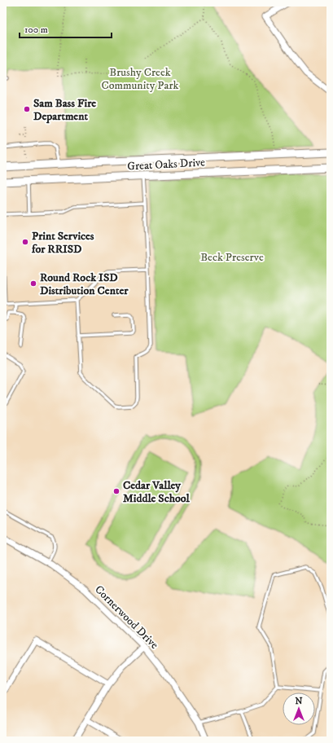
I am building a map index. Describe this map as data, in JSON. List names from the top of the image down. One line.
{"streets":{"street":["Great Oaks Drive","Cornerwood Drive"]},"parks":["Brushy Creek Community Park","Beck Preserve"],"places":["Sam Bass Fire Department","Print Services for RRISD","Round Rock ISD Distribution Center","Cedar Valley Middle School"],"scale_bar":"100 m","north":"top"}
